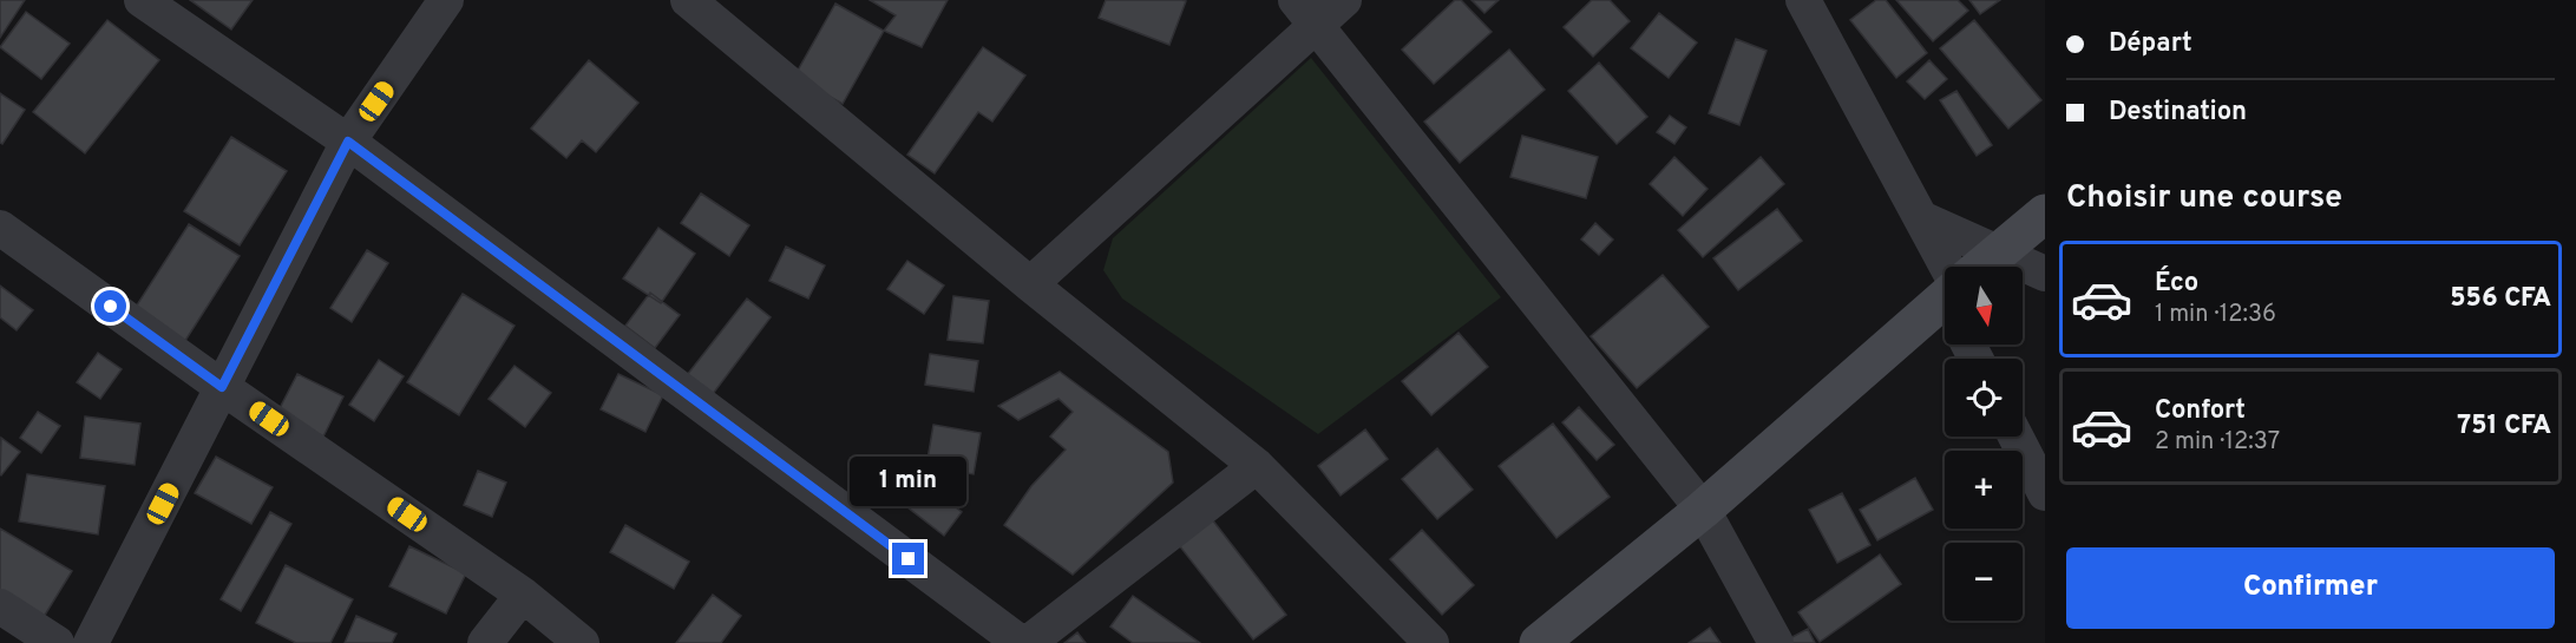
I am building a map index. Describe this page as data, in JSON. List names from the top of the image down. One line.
{"north":"bottom","page":{"banner":["Départ","Destination"],"heading":"Choisir une course","list":[{"name":"Éco","note":"1 min · 12:36","value":"556 CFA"},{"name":"Confort","note":"2 min · 12:37","value":"751 CFA"}],"map_buttons":["+","−"],"bubble":"1 min","buttons":"Confirmer"}}
